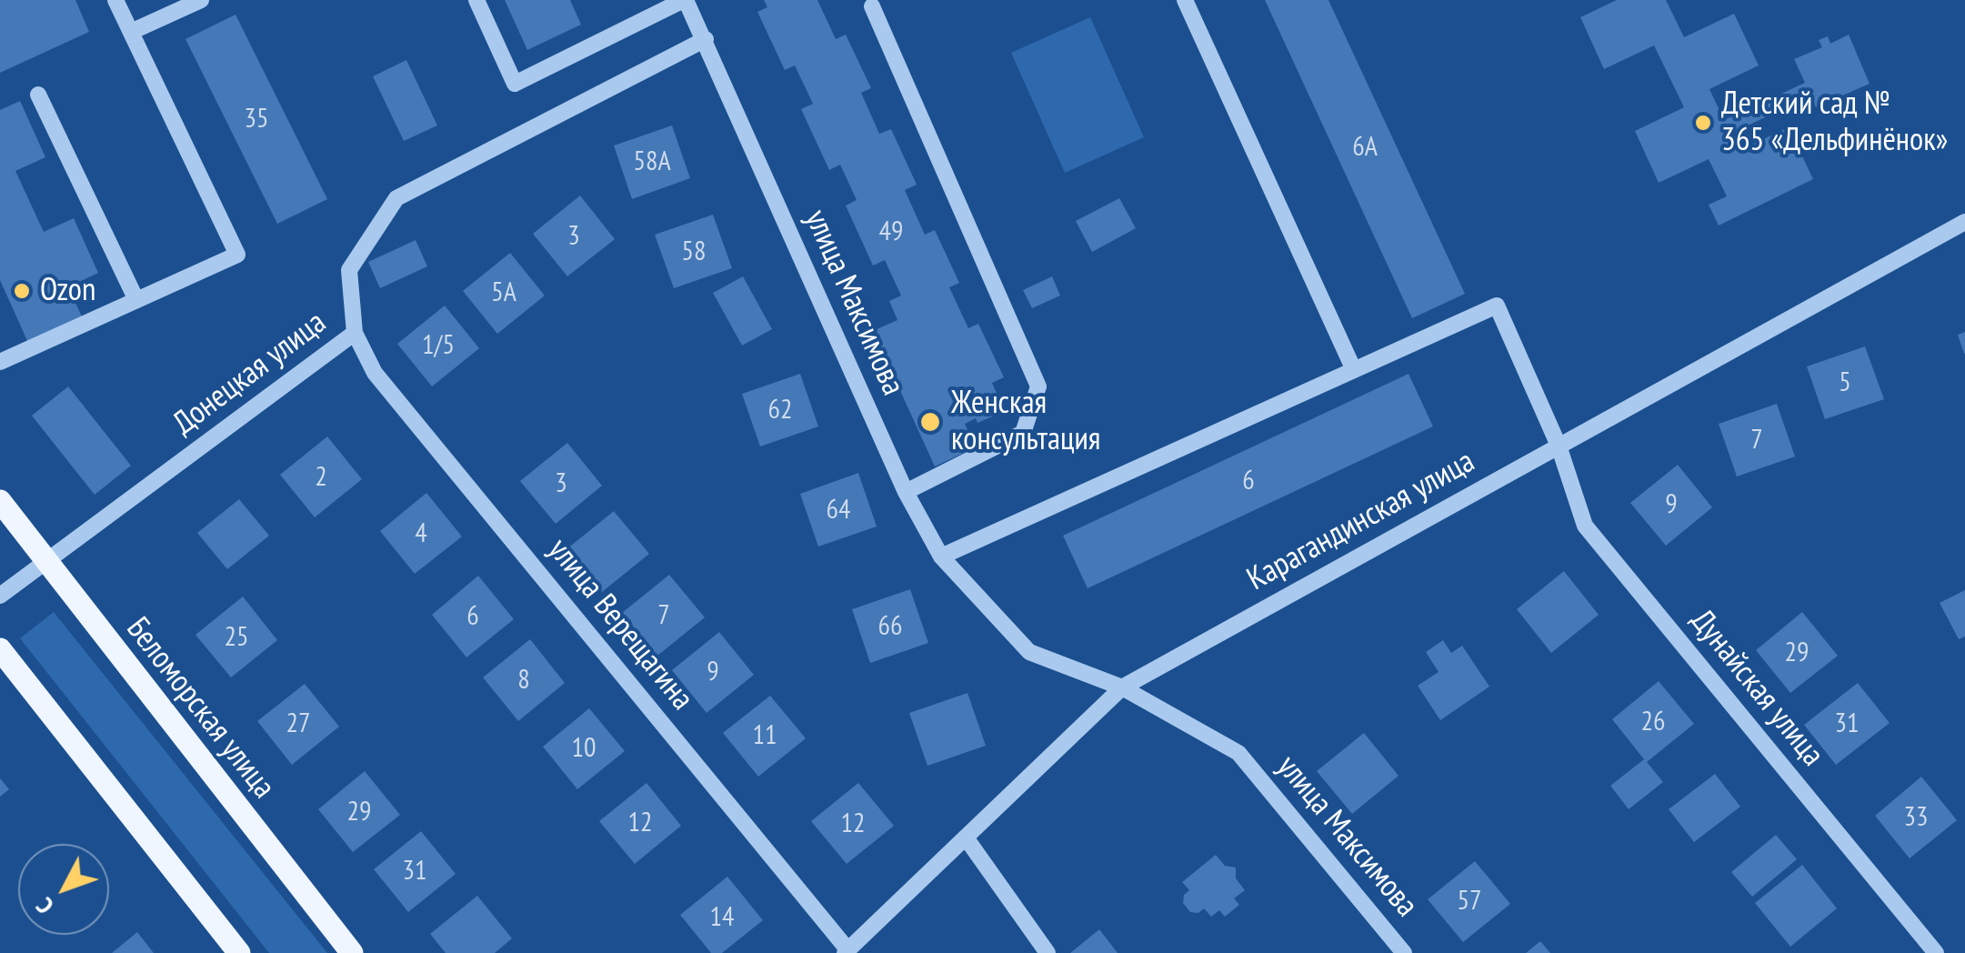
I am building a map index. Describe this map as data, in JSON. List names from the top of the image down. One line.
{"streets":{"main road":["Беломорская улица"],"street":["улица Максимова","Донецкая улица","Карагандинская улица","улица Верещагина","Дунайская улица"]},"crossings":[["улица Максимова","Донецкая улица"],["улица Максимова","Карагандинская улица"],["Донецкая улица","улица Верещагина"],["Донецкая улица","Беломорская улица"],["Карагандинская улица","улица Верещагина"],["Карагандинская улица","Дунайская улица"]],"places":["Детский сад № 365 «Дельфинёнок»","Ozon","Женская консультация"],"house_numbers":["35","6А","58А","49","3","58","5А","1/5","5","62","7","2","6","3","9","64","4","7","6","66","25","29","9","8","26","27","31","11","10","29","33","12","12","31","57","14"],"north":"bottom left"}
